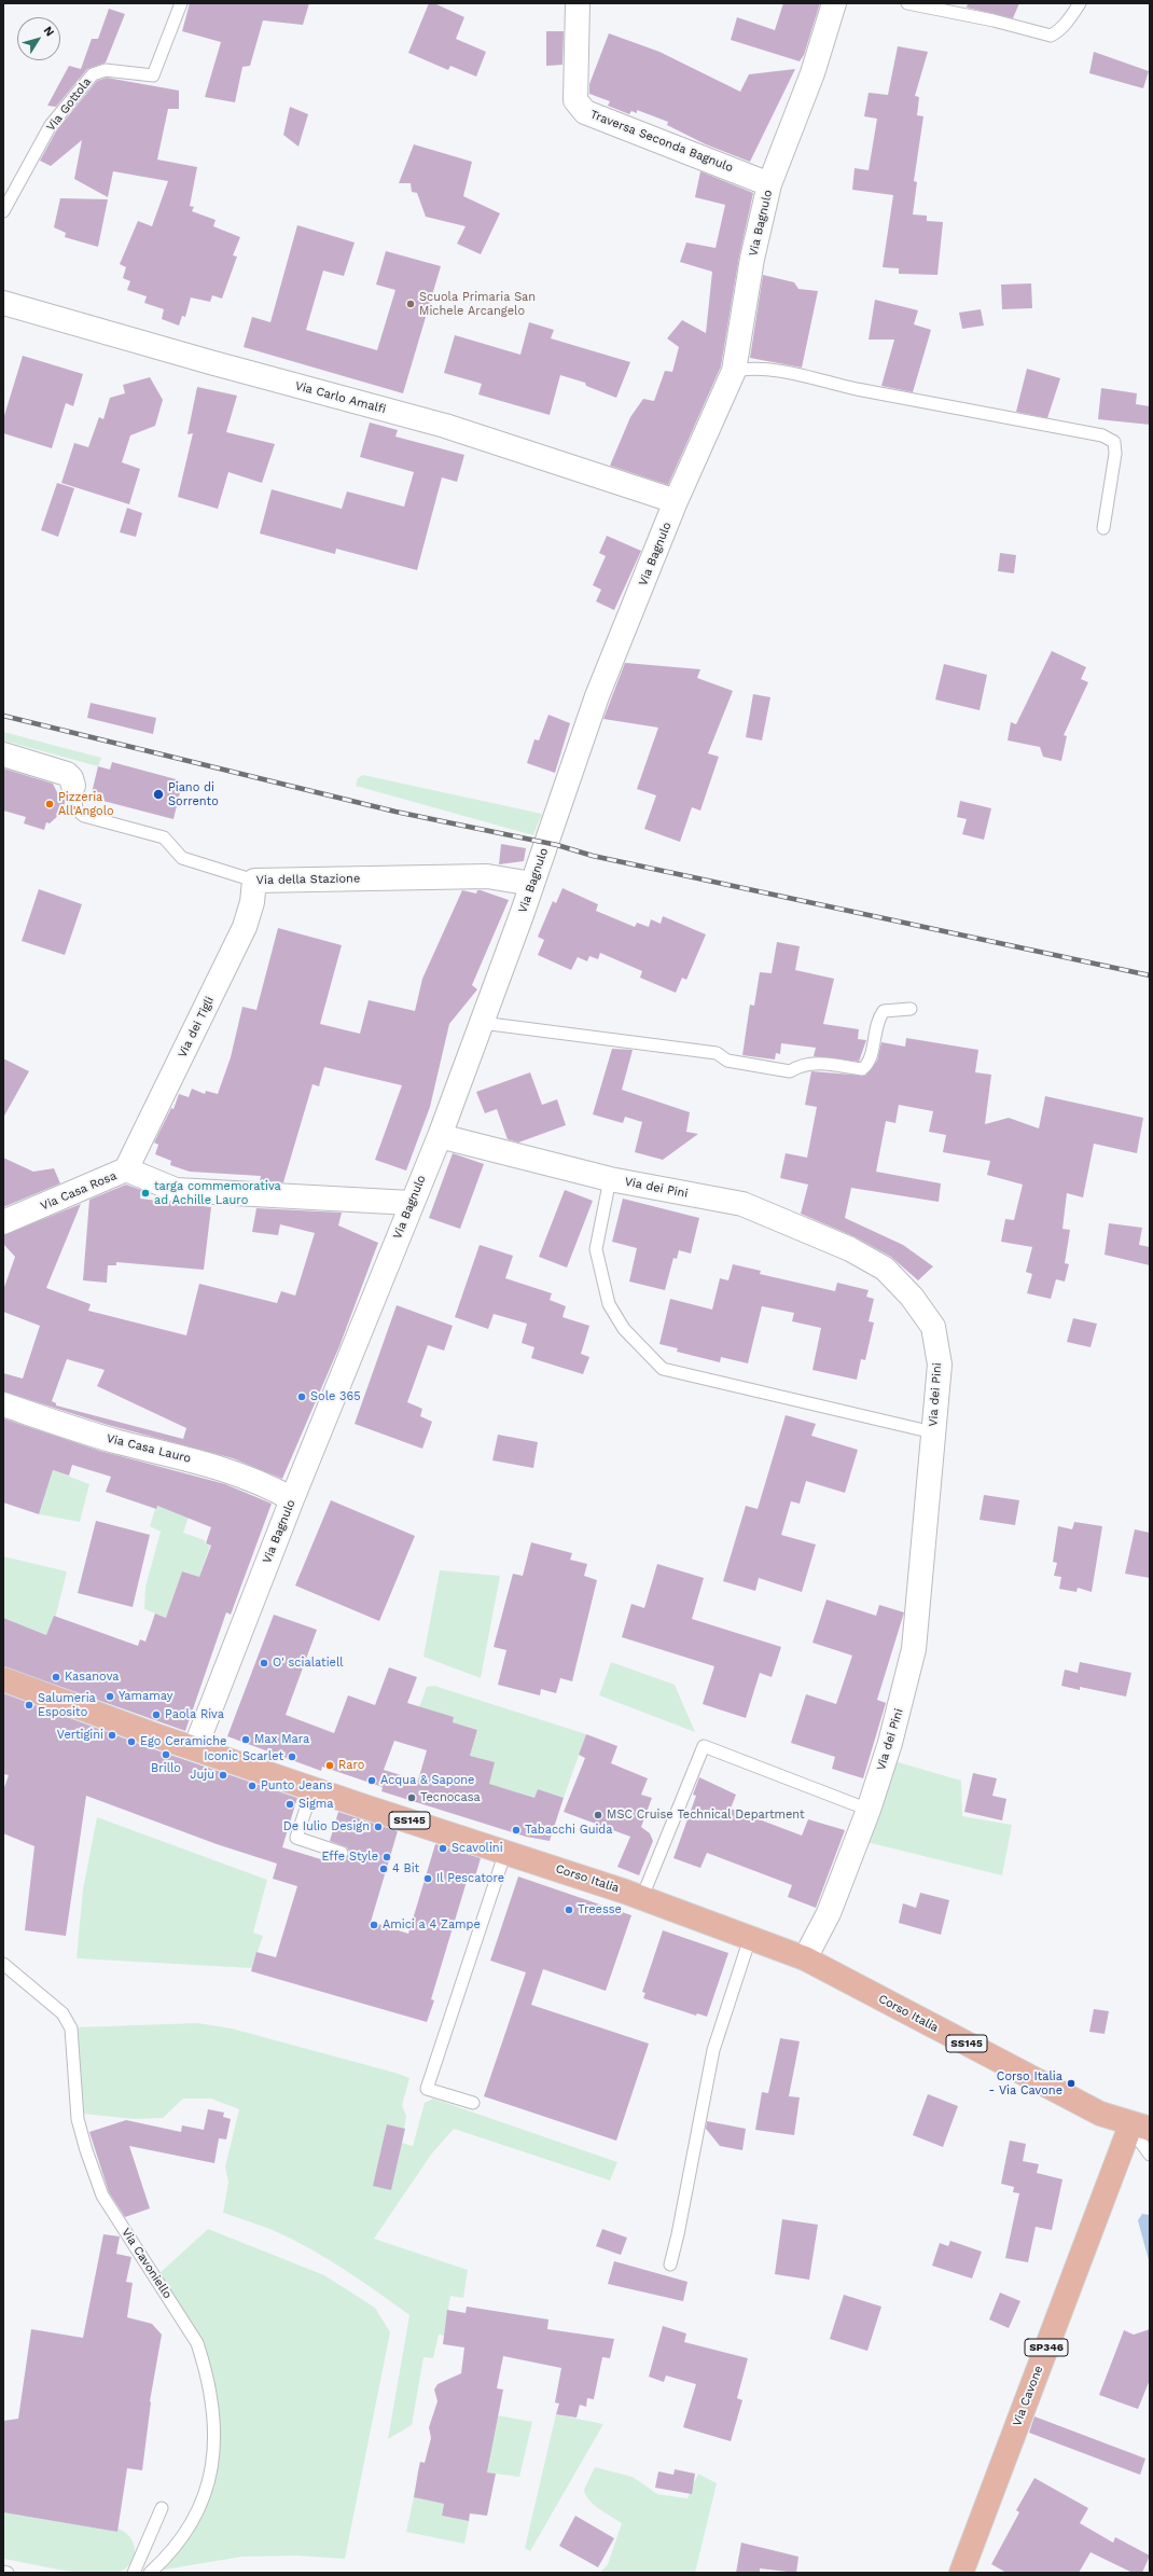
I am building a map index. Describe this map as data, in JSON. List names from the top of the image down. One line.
{"streets":{"main road":["SS145","Corso Italia","SP346","Via Cavone"],"street":["Traversa Seconda Bagnulo","Via Bagnulo","Via Carlo Amalfi","Via della Stazione","Via dei Tigli","Via dei Pini","Via Casa Rosa","Via Casa Lauro"],"lane":["Via Gottola","Via Cavoniello"]},"crossings":[["Traversa Seconda Bagnulo","Via Bagnulo"],["Via Bagnulo","Via Carlo Amalfi"],["Via Bagnulo","Via della Stazione"],["Via Bagnulo","Via dei Pini"],["Via Bagnulo","Via Casa Rosa"],["Via Bagnulo","Via Casa Lauro"],["Via Bagnulo","Corso Italia"],["Via della Stazione","Via dei Tigli"],["Via dei Tigli","Via Casa Rosa"],["Via dei Pini","Corso Italia"],["Corso Italia","Via Cavone"]],"places":["Scuola Primaria San Michele Arcangelo","Piano di Sorrento","Pizzeria All'Angolo","targa commemorativa ad Achille Lauro","Sole 365","O' scialatiell","Kasanova","Yamamay","Salumeria Esposito","Paola Riva","Vertigini","Max Mara","Ego Ceramiche","Brillo","Iconic Scarlet","Raro","Juju","Acqua & Sapone","Punto Jeans","Tecnocasa","Sigma","MSC Cruise Technical Department","De Iulio Design","Tabacchi Guida","Scavolini","Effe Style","4 Bit","Il Pescatore","Treesse","Amici a 4 Zampe","Corso Italia - Via Cavone"],"north":"top right"}
